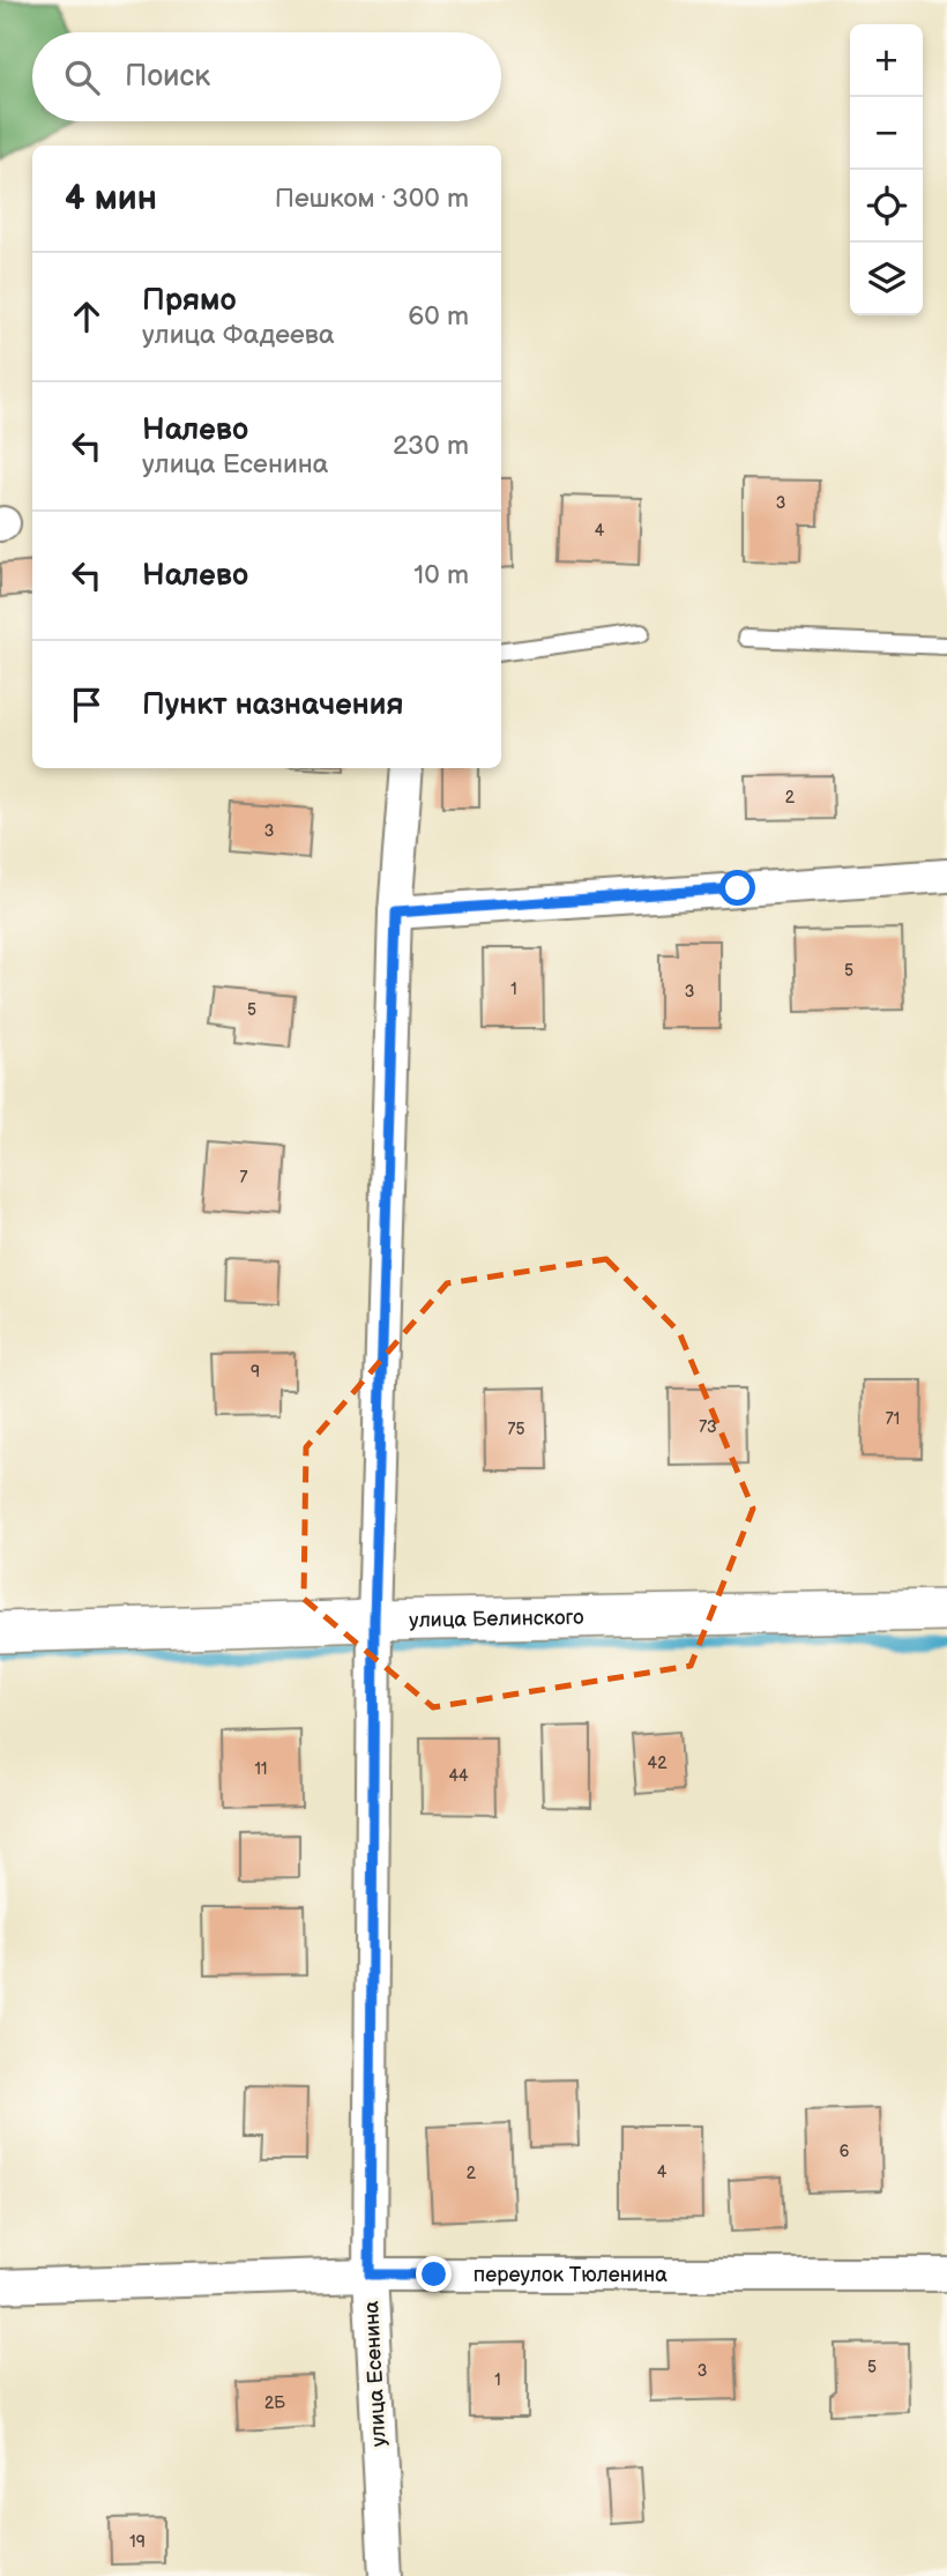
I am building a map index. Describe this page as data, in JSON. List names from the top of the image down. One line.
{"streets":{"street":["улица Белинского","переулок Тюленина","улица Есенина"]},"crossings":[["улица Белинского","улица Есенина"],["переулок Тюленина","улица Есенина"]],"house_numbers":["3","4","2","3","5","1","3","5","7","9","71","73","75","42","11","44","6","4","2","5","3","1","2Б","19"],"page":{"map_buttons":["+","−"],"search":"Поиск","heading":["4 мин","Пешком · 300 m"],"list":[["Прямо","улица Фадеева","60 m"],["Налево","улица Есенина","230 m"],["Налево","10 m"],"Пункт назначения"]}}
